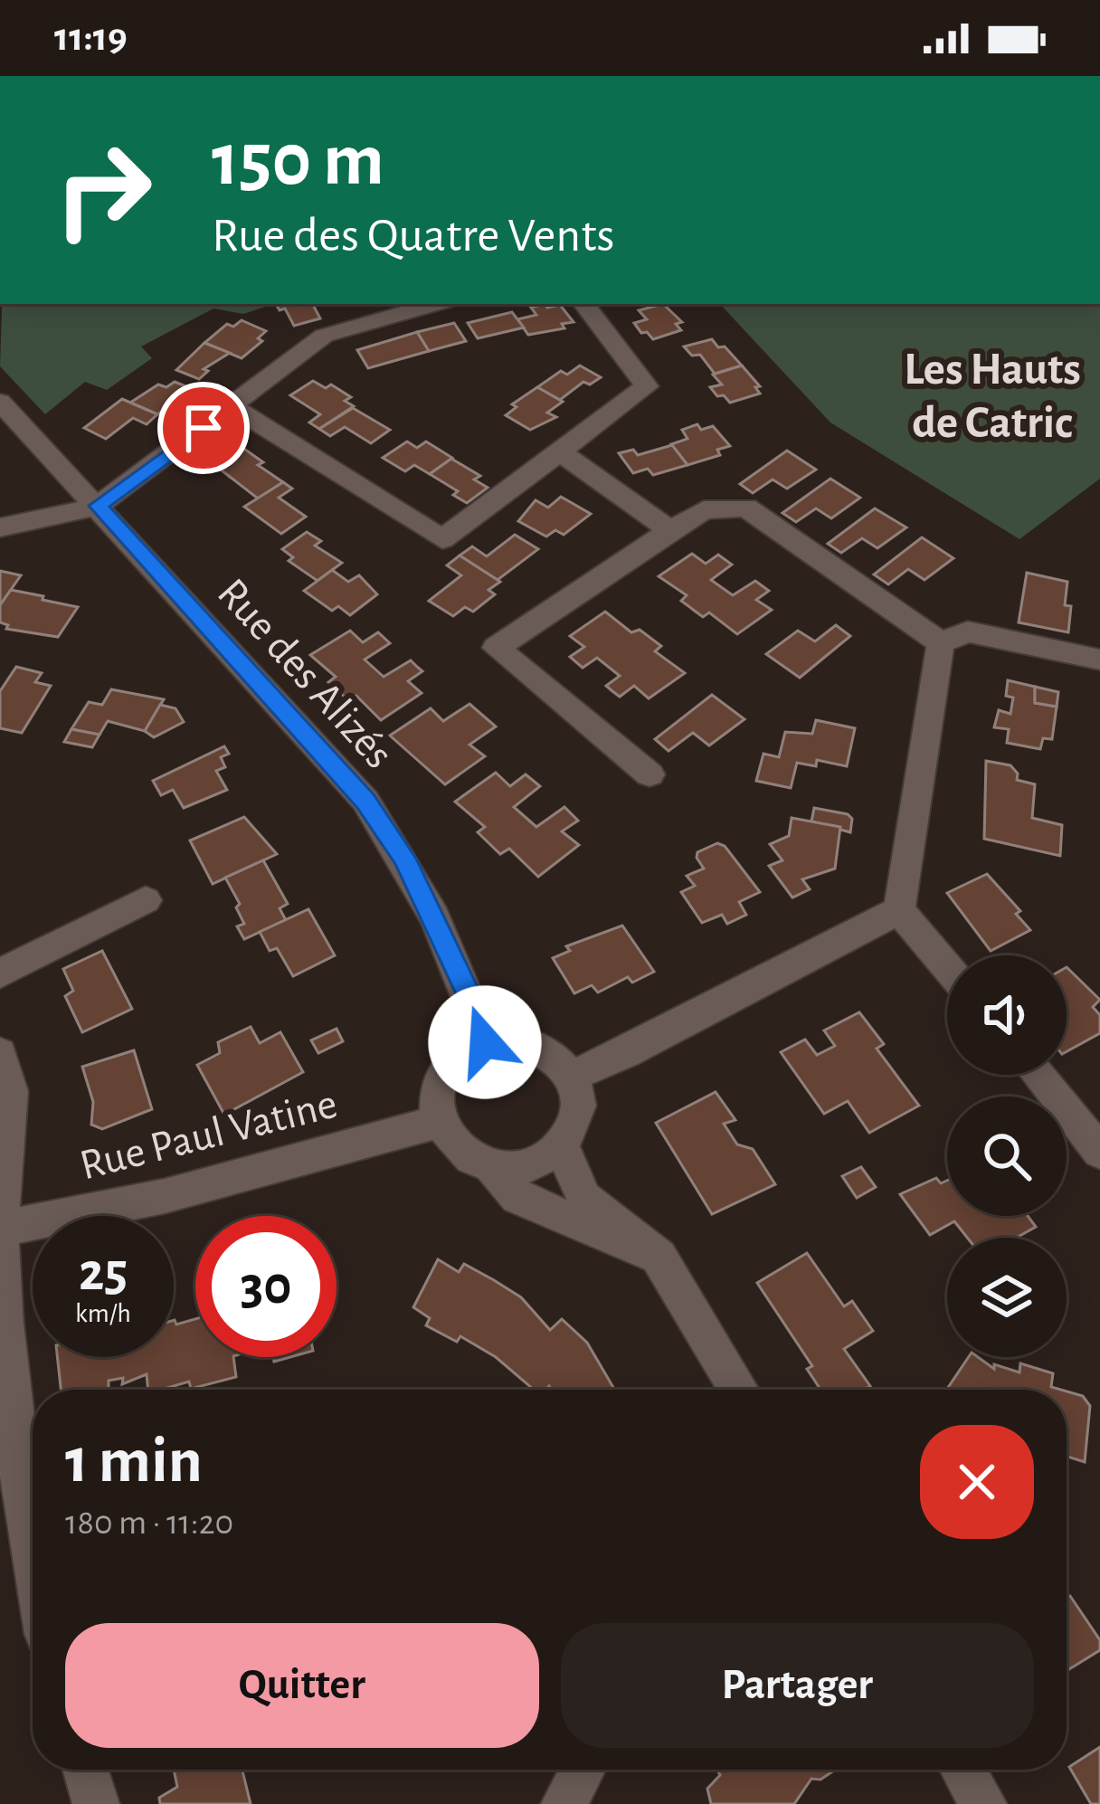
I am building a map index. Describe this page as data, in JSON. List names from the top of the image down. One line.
{"streets":{"street":["Rue des Alizés","Rue Paul Vatine"]},"crossings":[["Rue des Alizés","Rue Paul Vatine"]],"districts":["Les Hauts de Catric"],"page":{"status":"11:19","turn":["150 m","Rue des Quatre Vents"],"speed":"25 km/h","limit":"30","heading":["1 min","180 m · 11:20"],"buttons":["Quitter","Partager"]}}
